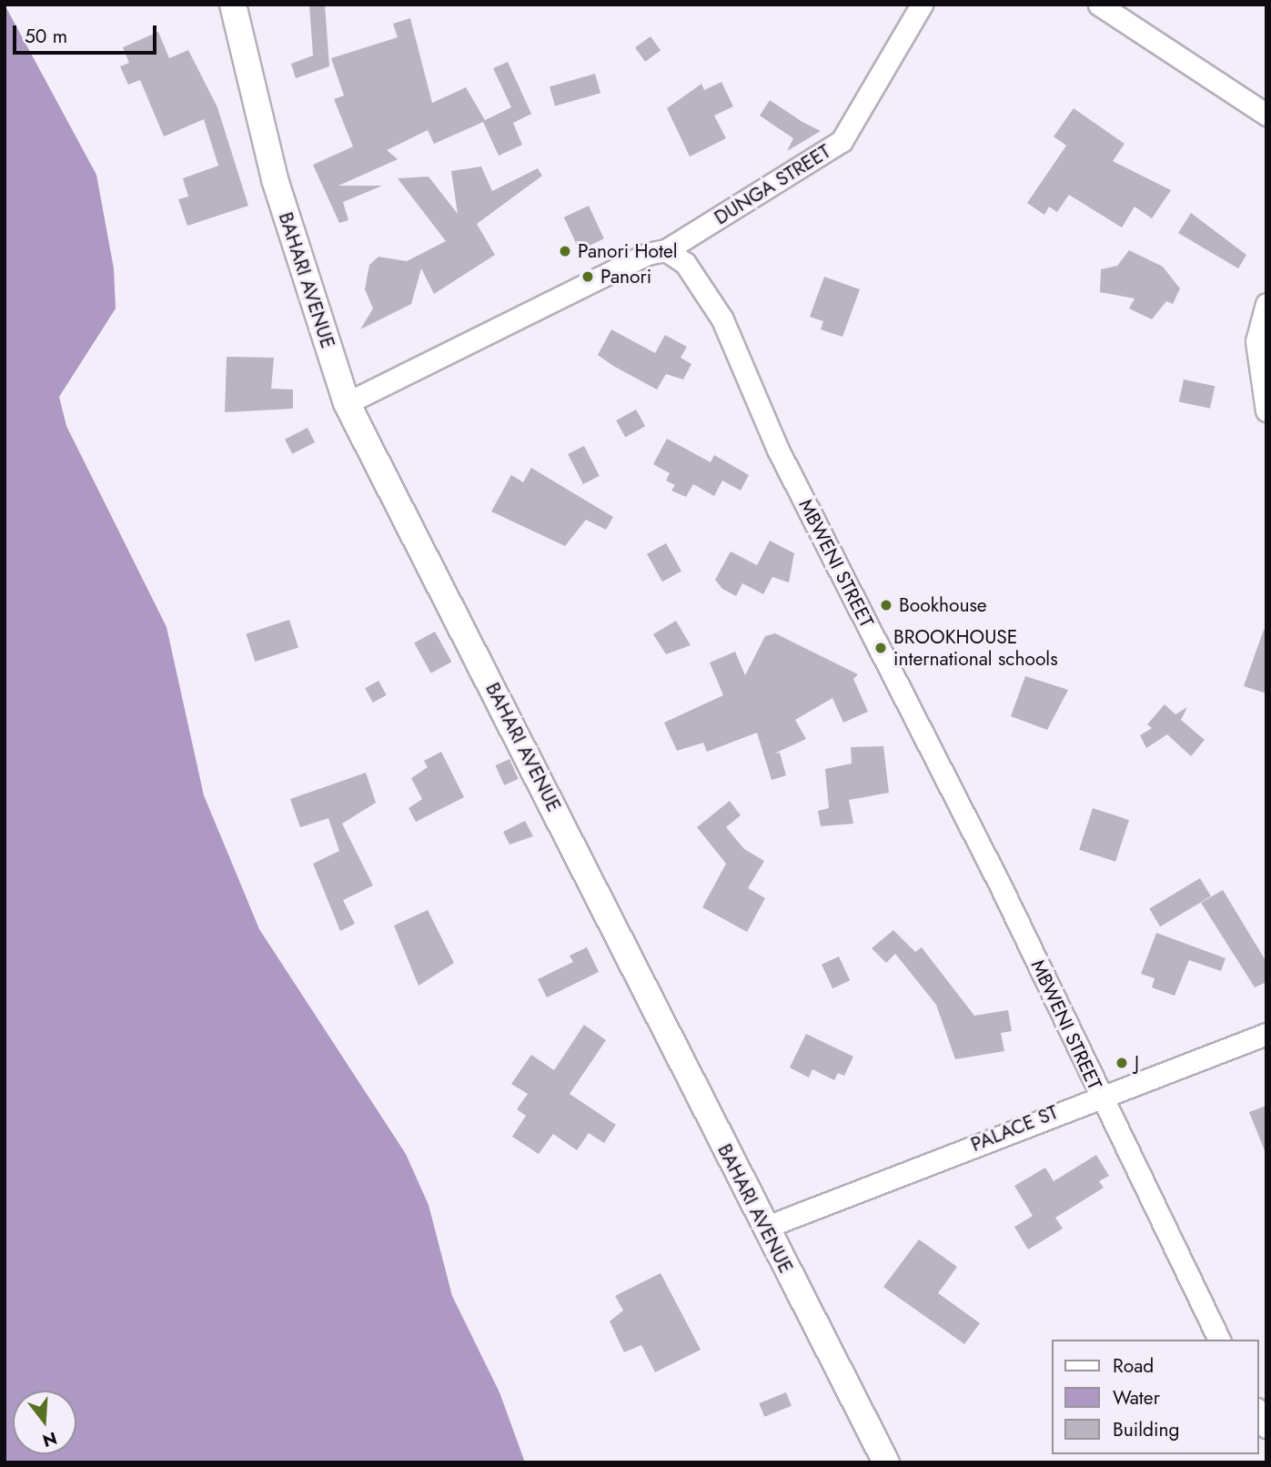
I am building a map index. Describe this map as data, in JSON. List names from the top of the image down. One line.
{"streets":{"street":["DUNGA STREET","BAHARI AVENUE","MBWENI STREET","PALACE ST"]},"crossings":[["DUNGA STREET","MBWENI STREET"],["BAHARI AVENUE","PALACE ST"],["MBWENI STREET","PALACE ST"]],"places":["Panori Hotel","Panori","Bookhouse","BROOKHOUSE international schools","J"],"legend":["Road","Water","Building"],"scale_bar":"50 m","north":"bottom"}
